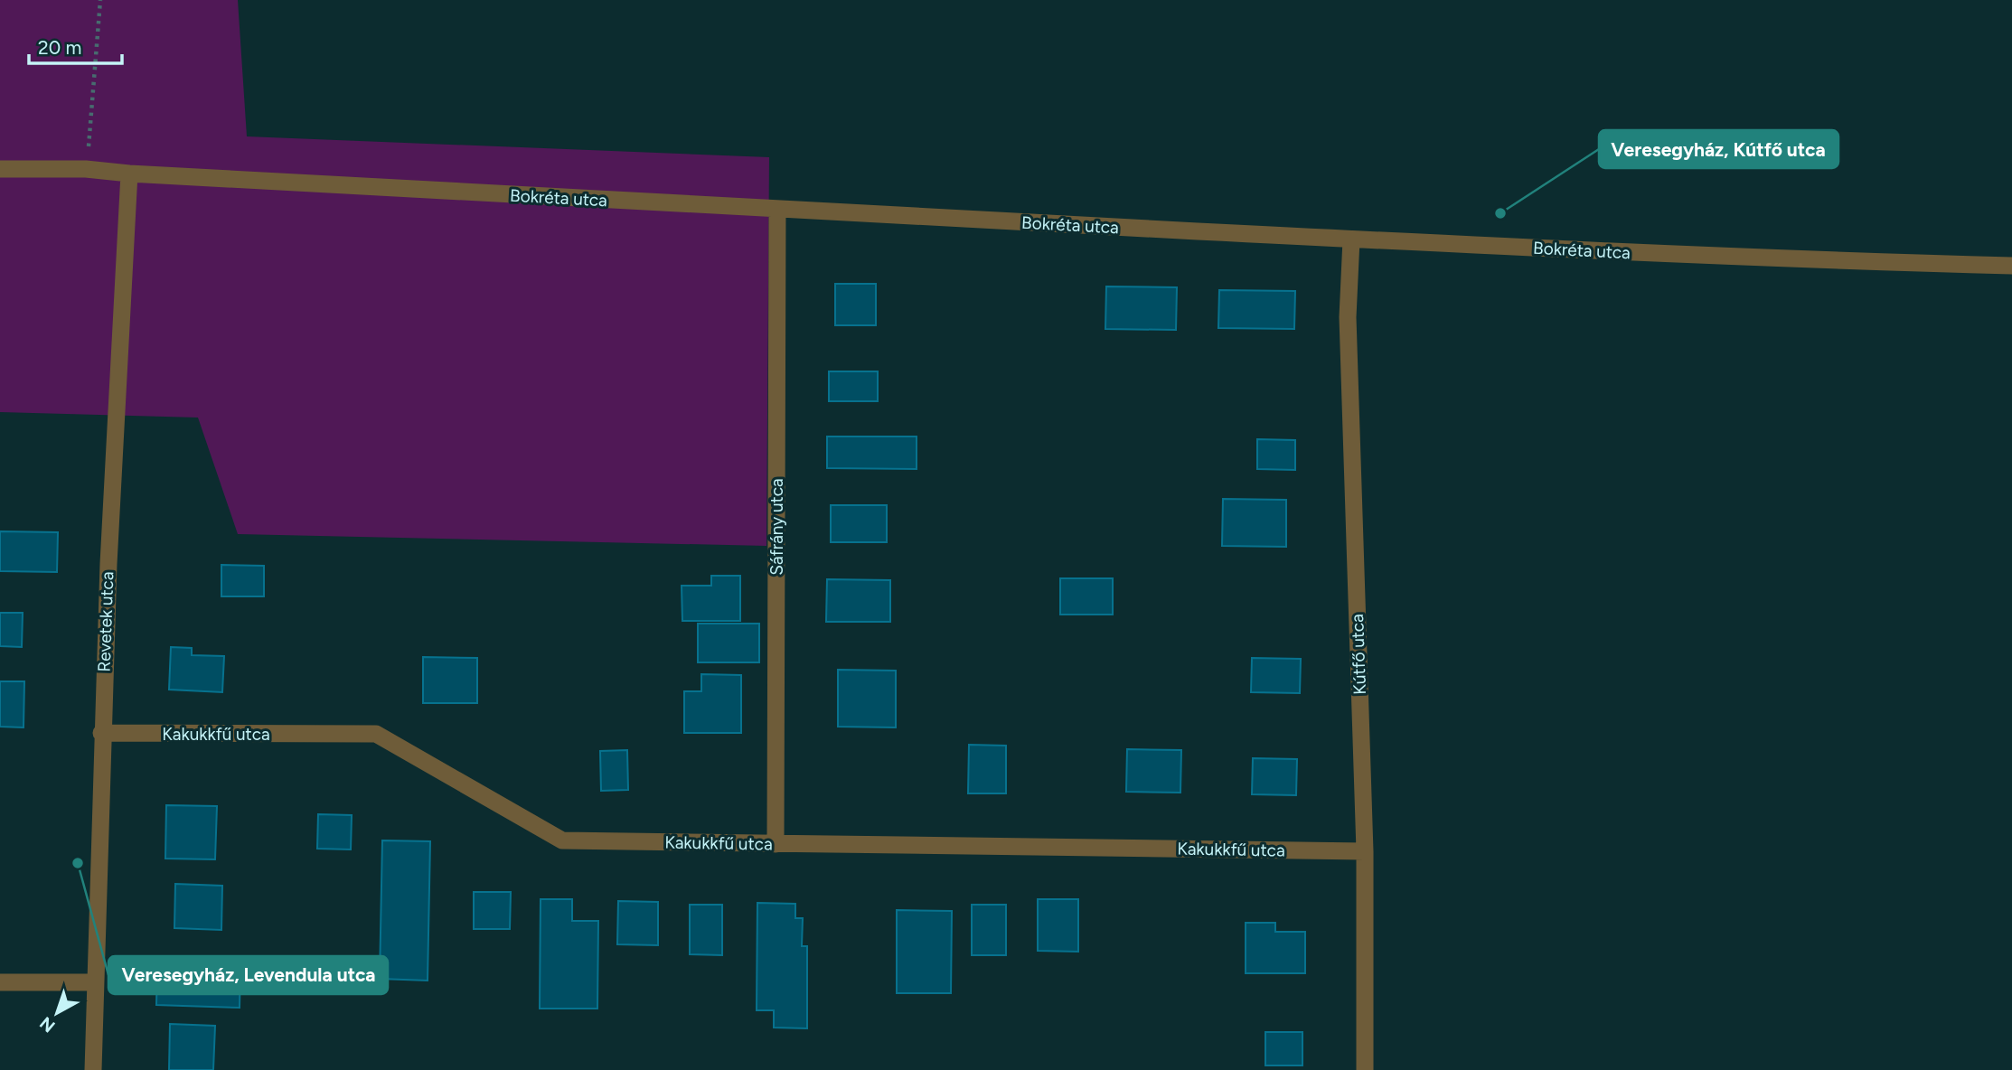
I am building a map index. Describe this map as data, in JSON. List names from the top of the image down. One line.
{"streets":{"street":["Bokréta utca","Sáfrány utca","Revetek utca","Kútfő utca","Kakukkfű utca"]},"crossings":[["Bokréta utca","Sáfrány utca"],["Bokréta utca","Revetek utca"],["Bokréta utca","Kútfő utca"],["Sáfrány utca","Kakukkfű utca"],["Revetek utca","Kakukkfű utca"],["Kútfő utca","Kakukkfű utca"]],"places":["Veresegyház, Kútfő utca","Veresegyház, Levendula utca"],"scale_bar":"20 m","north":"bottom left"}
